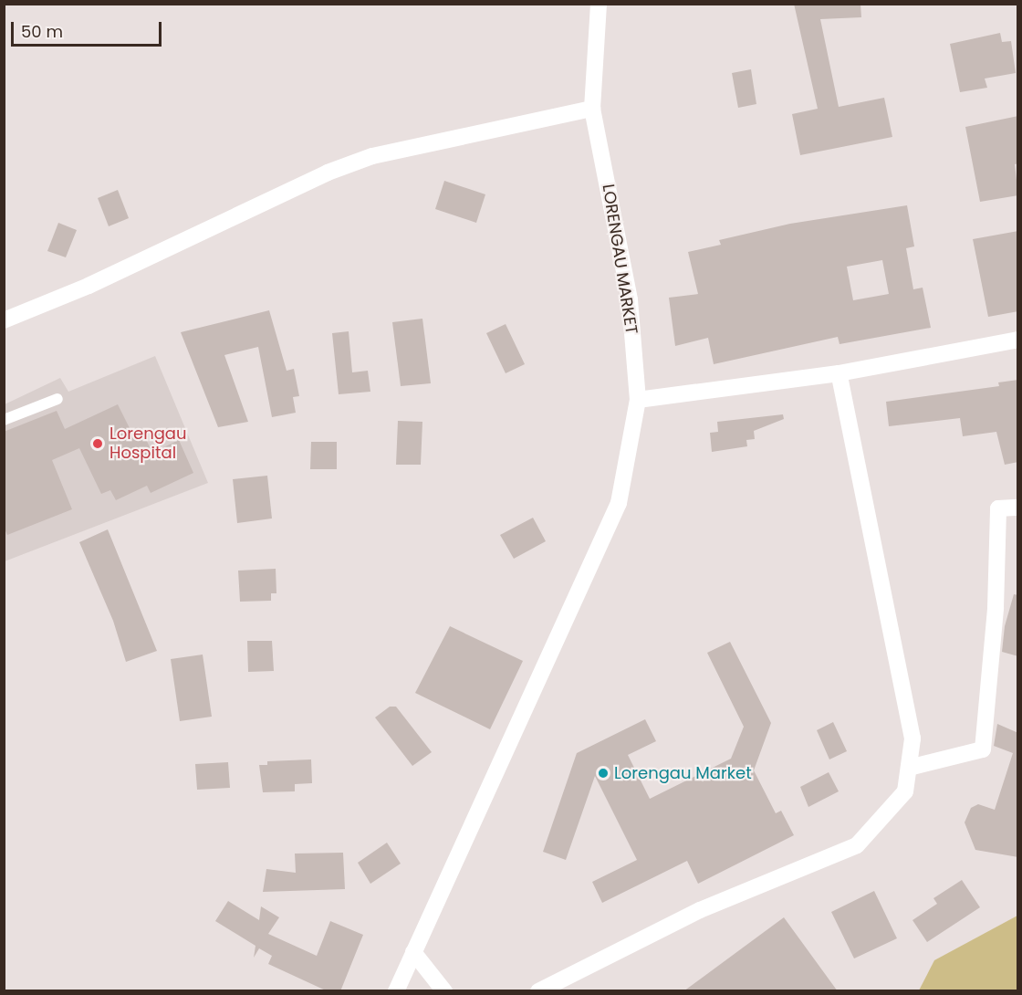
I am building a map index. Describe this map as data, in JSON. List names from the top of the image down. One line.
{"streets":{"street":["LORENGAU MARKET"]},"places":["Lorengau Hospital","Lorengau Market"],"scale_bar":"50 m"}
